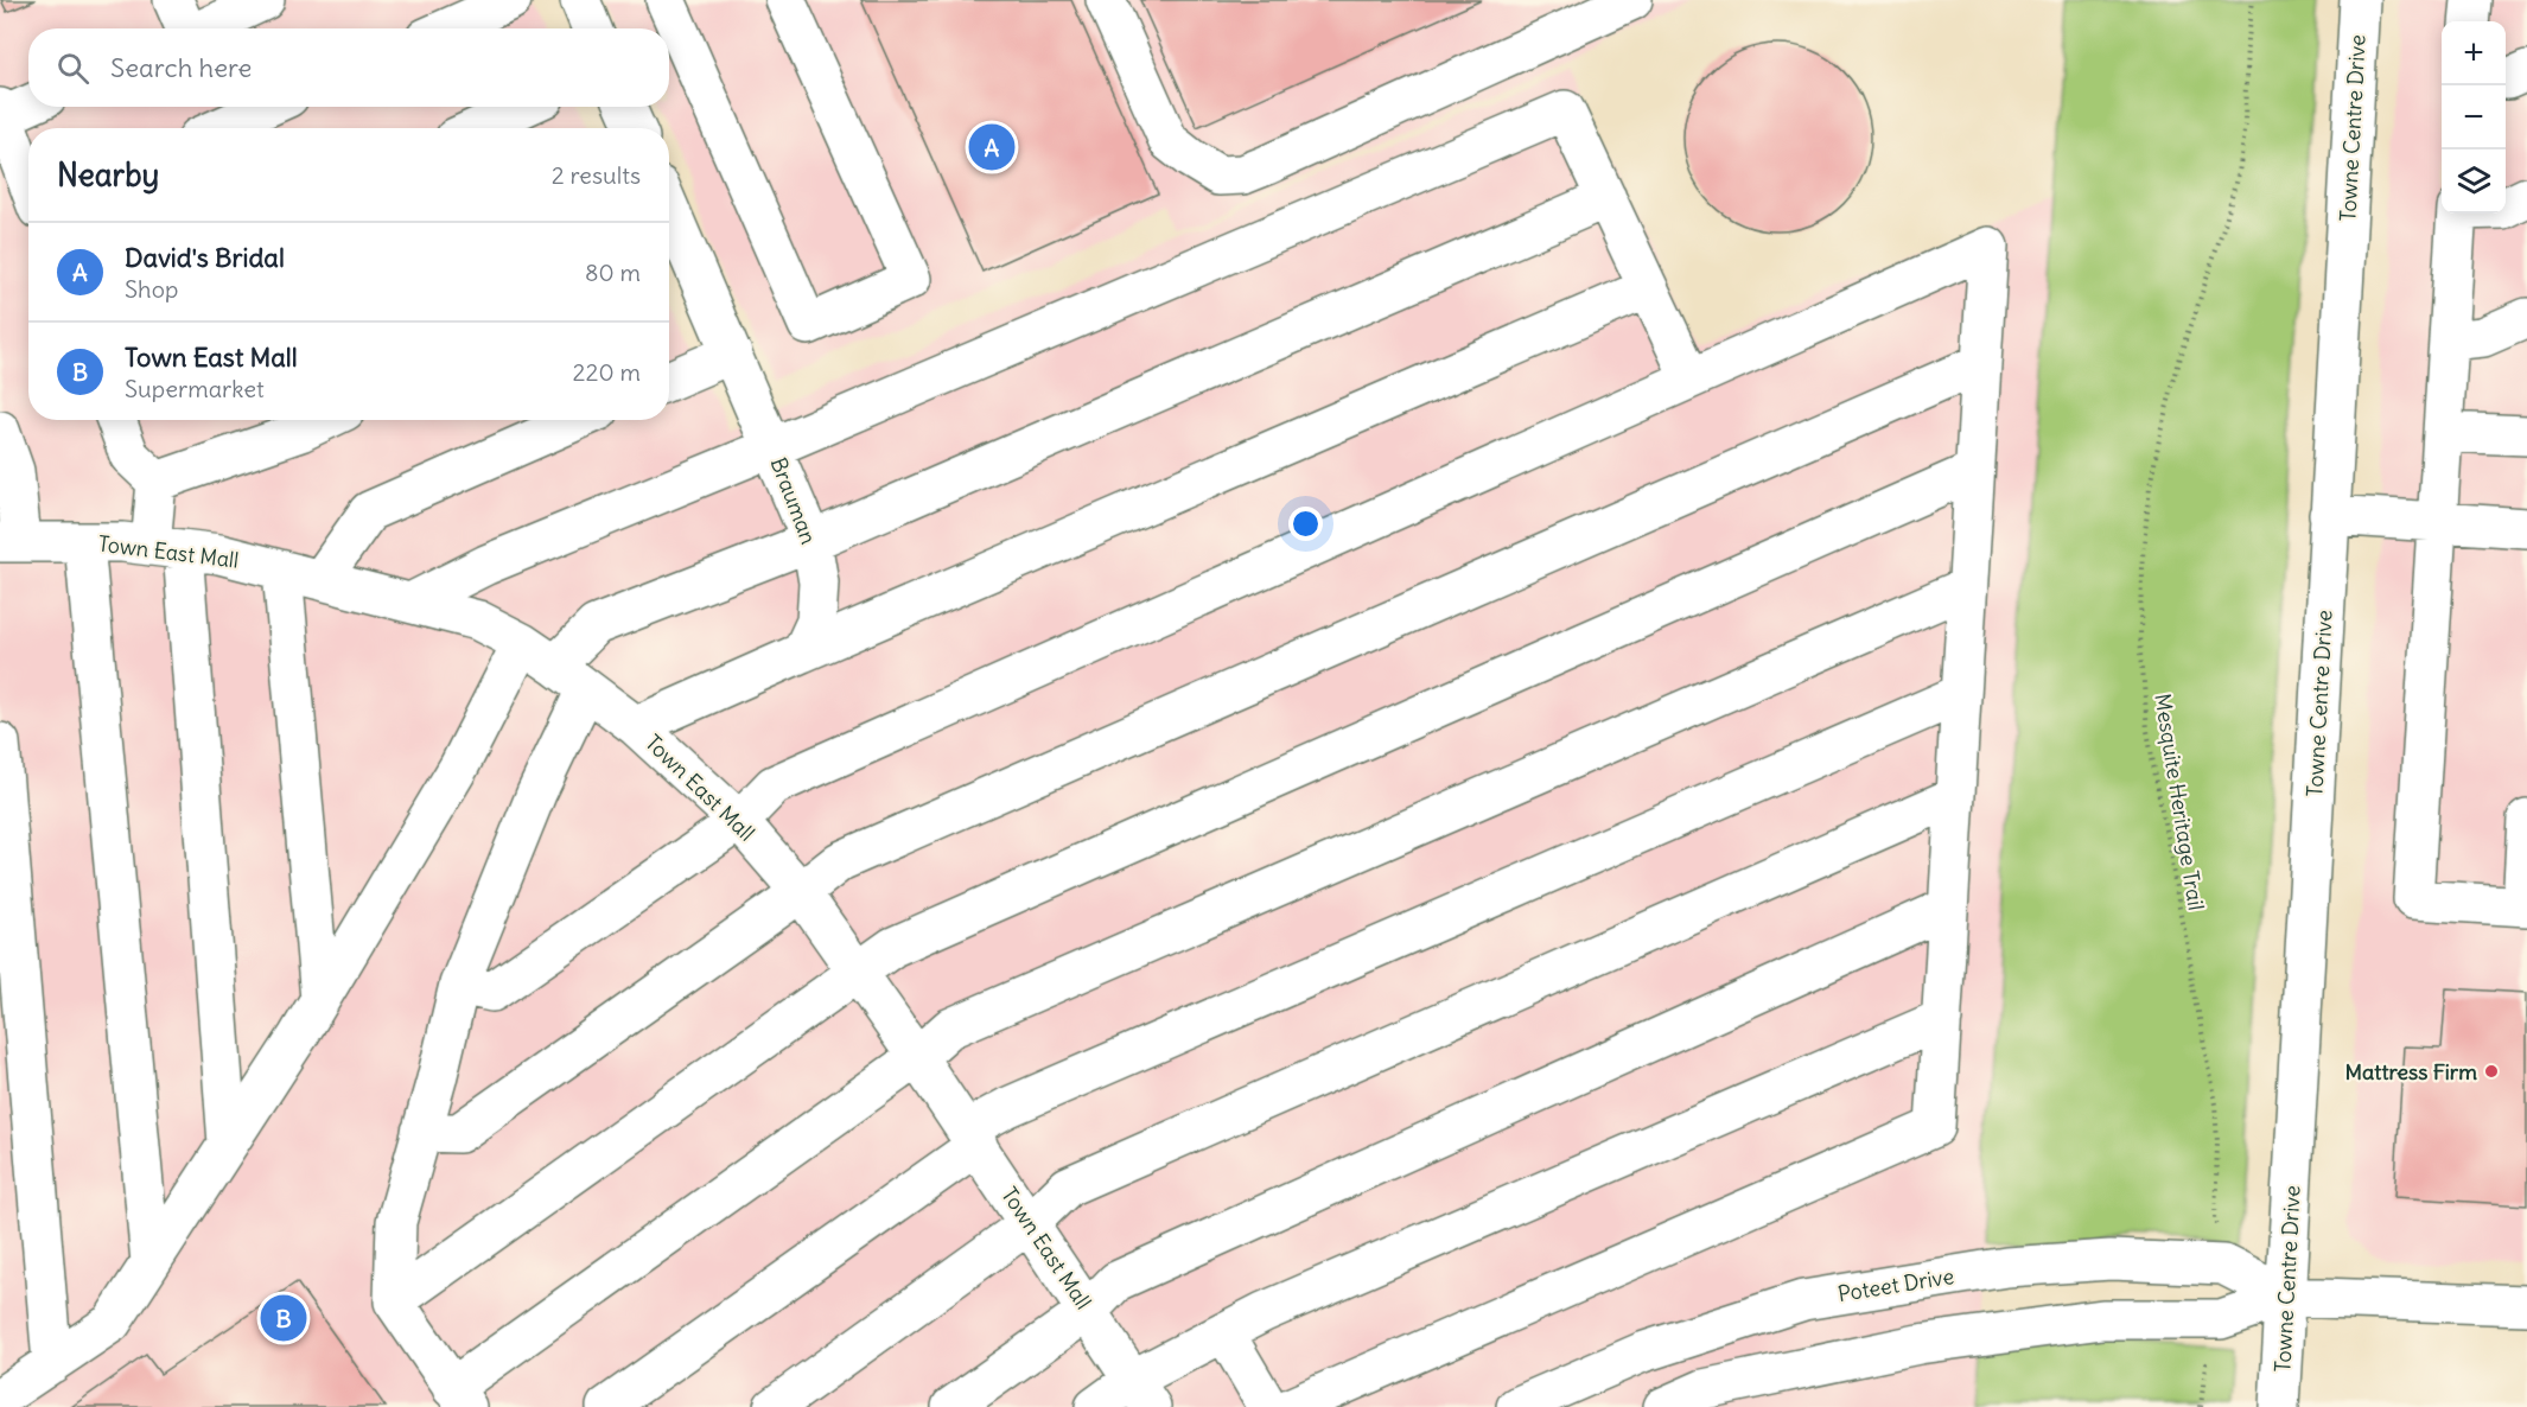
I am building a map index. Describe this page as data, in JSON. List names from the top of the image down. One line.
{"streets":{"street":["Towne Centre Drive","Brauman","Town East Mall","Poteet Drive"],"path":["Mesquite Heritage Trail"]},"crossings":[["Towne Centre Drive","Poteet Drive"]],"places":["Mattress Firm"],"page":{"map_buttons":["+","−"],"search":"Search here","pins":["A","B"],"heading":["Nearby","2 results"],"list":[{"mark":"A","name":"David's Bridal","note":"Shop","value":"80 m"},{"mark":"B","name":"Town East Mall","note":"Supermarket","value":"220 m"}]}}
